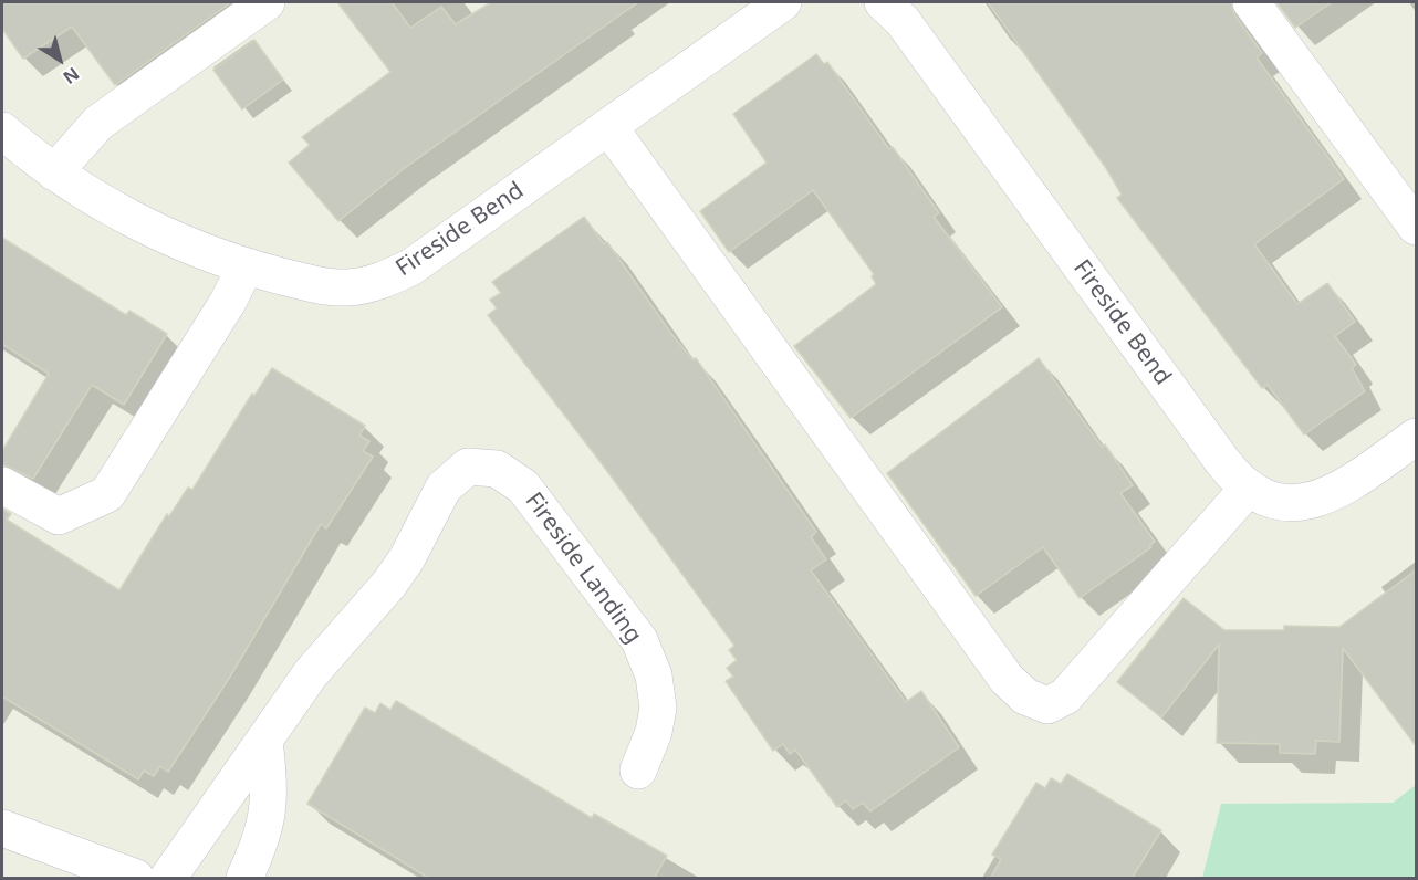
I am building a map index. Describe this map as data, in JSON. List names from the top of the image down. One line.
{"streets":{"street":["Fireside Bend","Fireside Landing"]},"north":"bottom right"}
